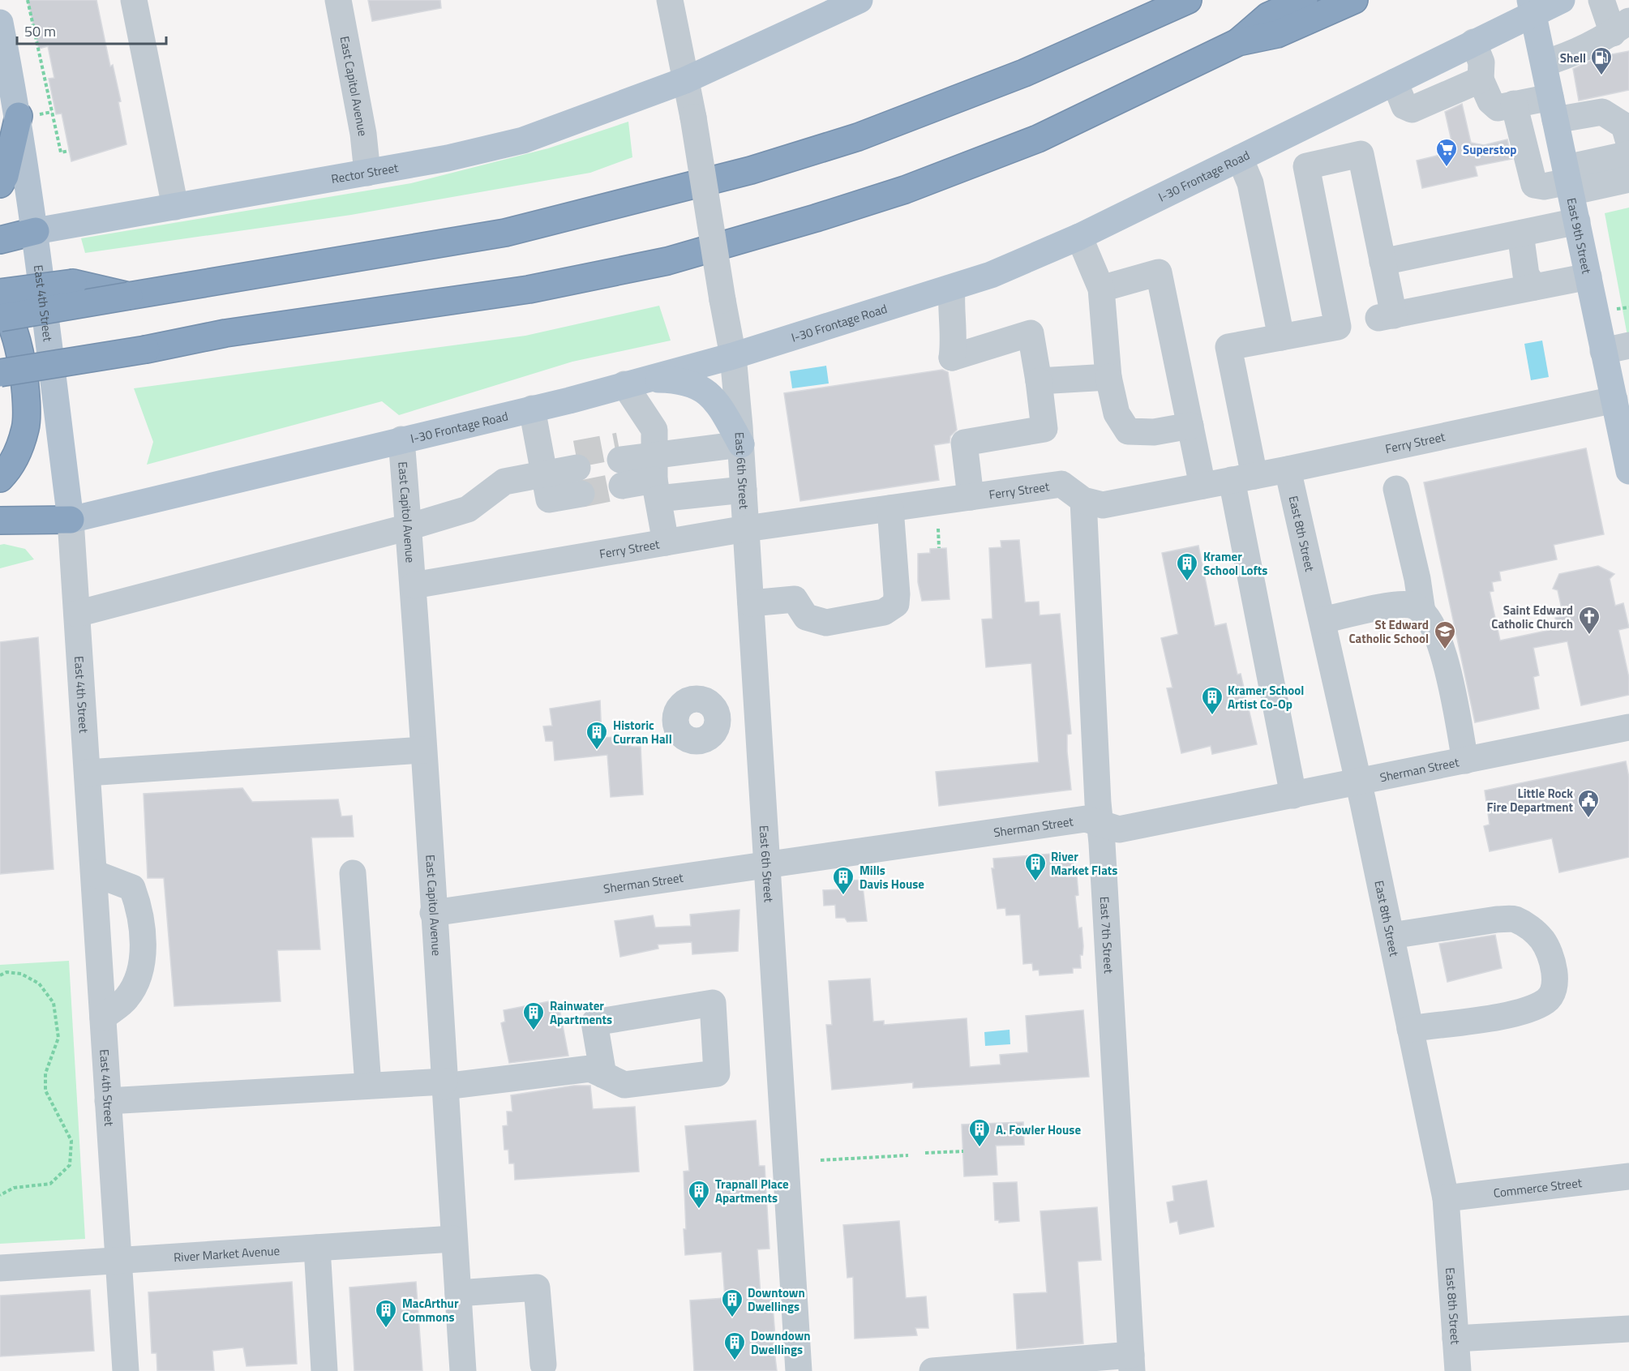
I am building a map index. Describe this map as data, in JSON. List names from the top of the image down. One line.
{"streets":{"main road":["Rector Street","I-30 Frontage Road","East 9th Street","East 4th Street"],"street":["East Capitol Avenue","Ferry Street","East 6th Street","East 8th Street","Sherman Street","East 7th Street","Commerce Street","River Market Avenue"]},"crossings":[["East Capitol Avenue","Rector Street"],["East Capitol Avenue","I-30 Frontage Road"],["East Capitol Avenue","Ferry Street"],["East Capitol Avenue","Sherman Street"],["East Capitol Avenue","River Market Avenue"],["Rector Street","East 4th Street"],["Rector Street","East 6th Street"],["I-30 Frontage Road","East 9th Street"],["I-30 Frontage Road","East 4th Street"],["I-30 Frontage Road","East 6th Street"],["East 9th Street","Ferry Street"],["East 4th Street","River Market Avenue"],["Ferry Street","East 6th Street"],["Ferry Street","East 8th Street"],["Ferry Street","East 7th Street"],["East 6th Street","Sherman Street"],["East 8th Street","Sherman Street"],["East 8th Street","Commerce Street"],["Sherman Street","East 7th Street"]],"places":{"fuel station":["Shell"],"supermarket":["Superstop"],"building":["Kramer School Lofts","Kramer School Artist Co-Op","Historic Curran Hall","River Market Flats","Mills Davis House","Rainwater Apartments","A. Fowler House","Trapnall Place Apartments","Downtown Dwellings","MacArthur Commons","Downdown Dwellings"],"church":["Saint Edward Catholic Church"],"school or university":["St Edward Catholic School"],"public building":["Little Rock Fire Department"]},"scale_bar":"50 m"}
